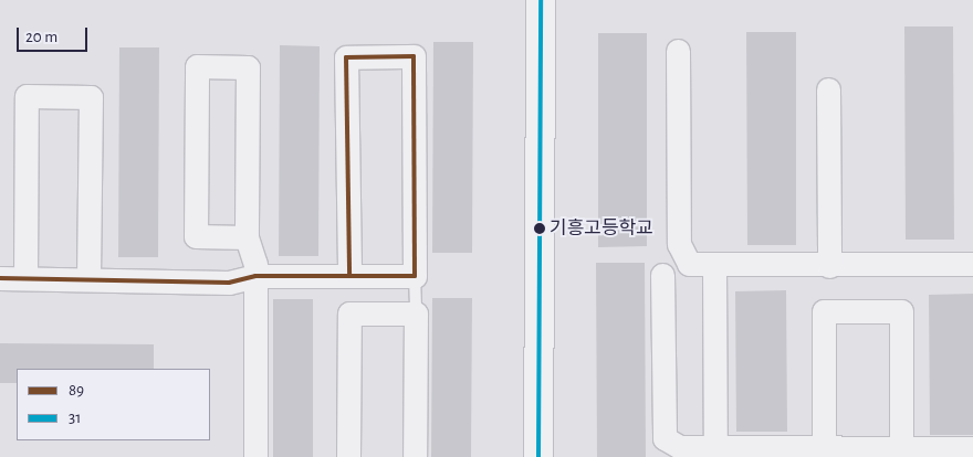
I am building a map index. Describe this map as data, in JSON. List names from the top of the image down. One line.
{"places":["기흥고등학교"],"lines":["transit line 31","transit line 89"],"legend":["89","31"],"scale_bar":"20 m"}
